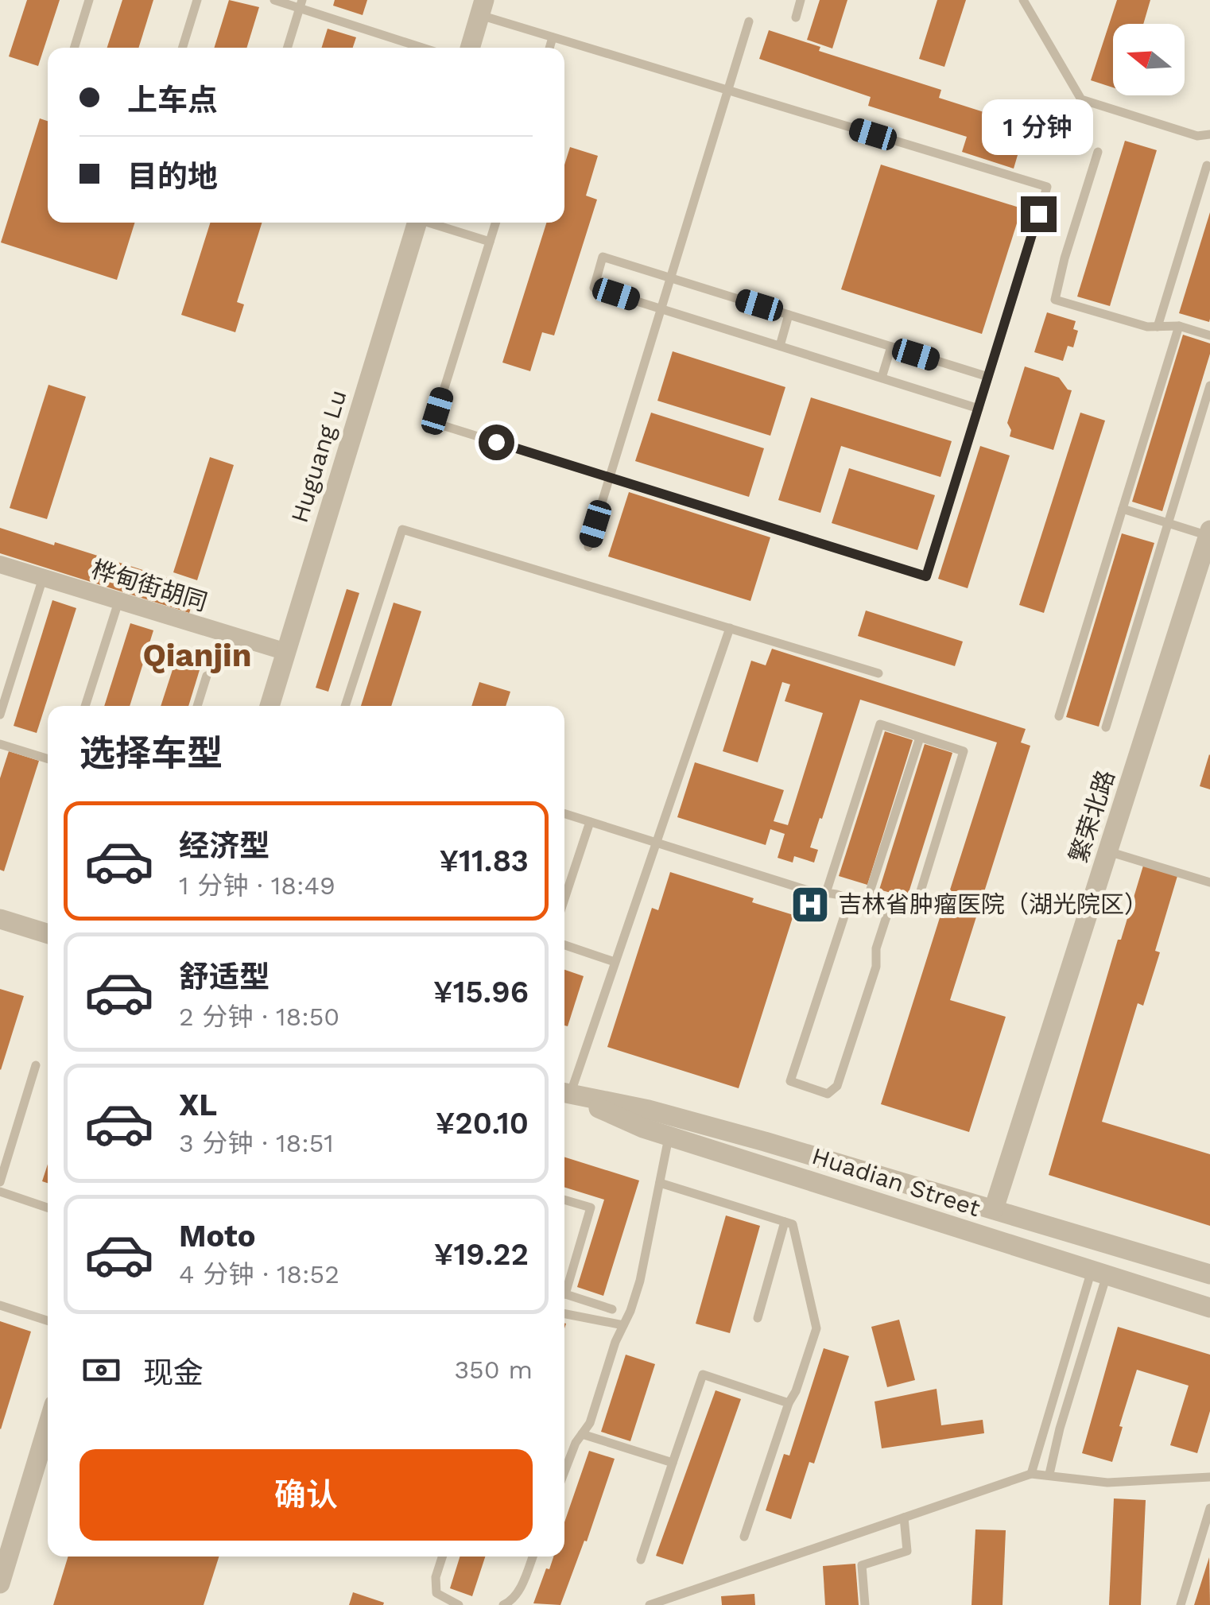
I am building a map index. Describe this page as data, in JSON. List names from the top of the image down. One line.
{"streets":{"street":["Huguang Lu","桦甸街胡同","繁荣北路","Huadian Street"]},"crossings":[["Huguang Lu","桦甸街胡同"],["繁荣北路","Huadian Street"]],"districts":["Qianjin"],"places":{"hospital":["吉林省肿瘤医院（湖光院区）"]},"north":"left","page":{"banner":["上车点","目的地"],"bubble":"1 分钟","heading":"选择车型","list":[{"name":"经济型","note":"1 分钟 · 18:49","value":"¥11.83"},{"name":"舒适型","note":"2 分钟 · 18:50","value":"¥15.96"},{"name":"XL","note":"3 分钟 · 18:51","value":"¥20.10"},{"name":"Moto","note":"4 分钟 · 18:52","value":"¥19.22"}],"pay":["现金","350 m"],"buttons":"确认"}}
